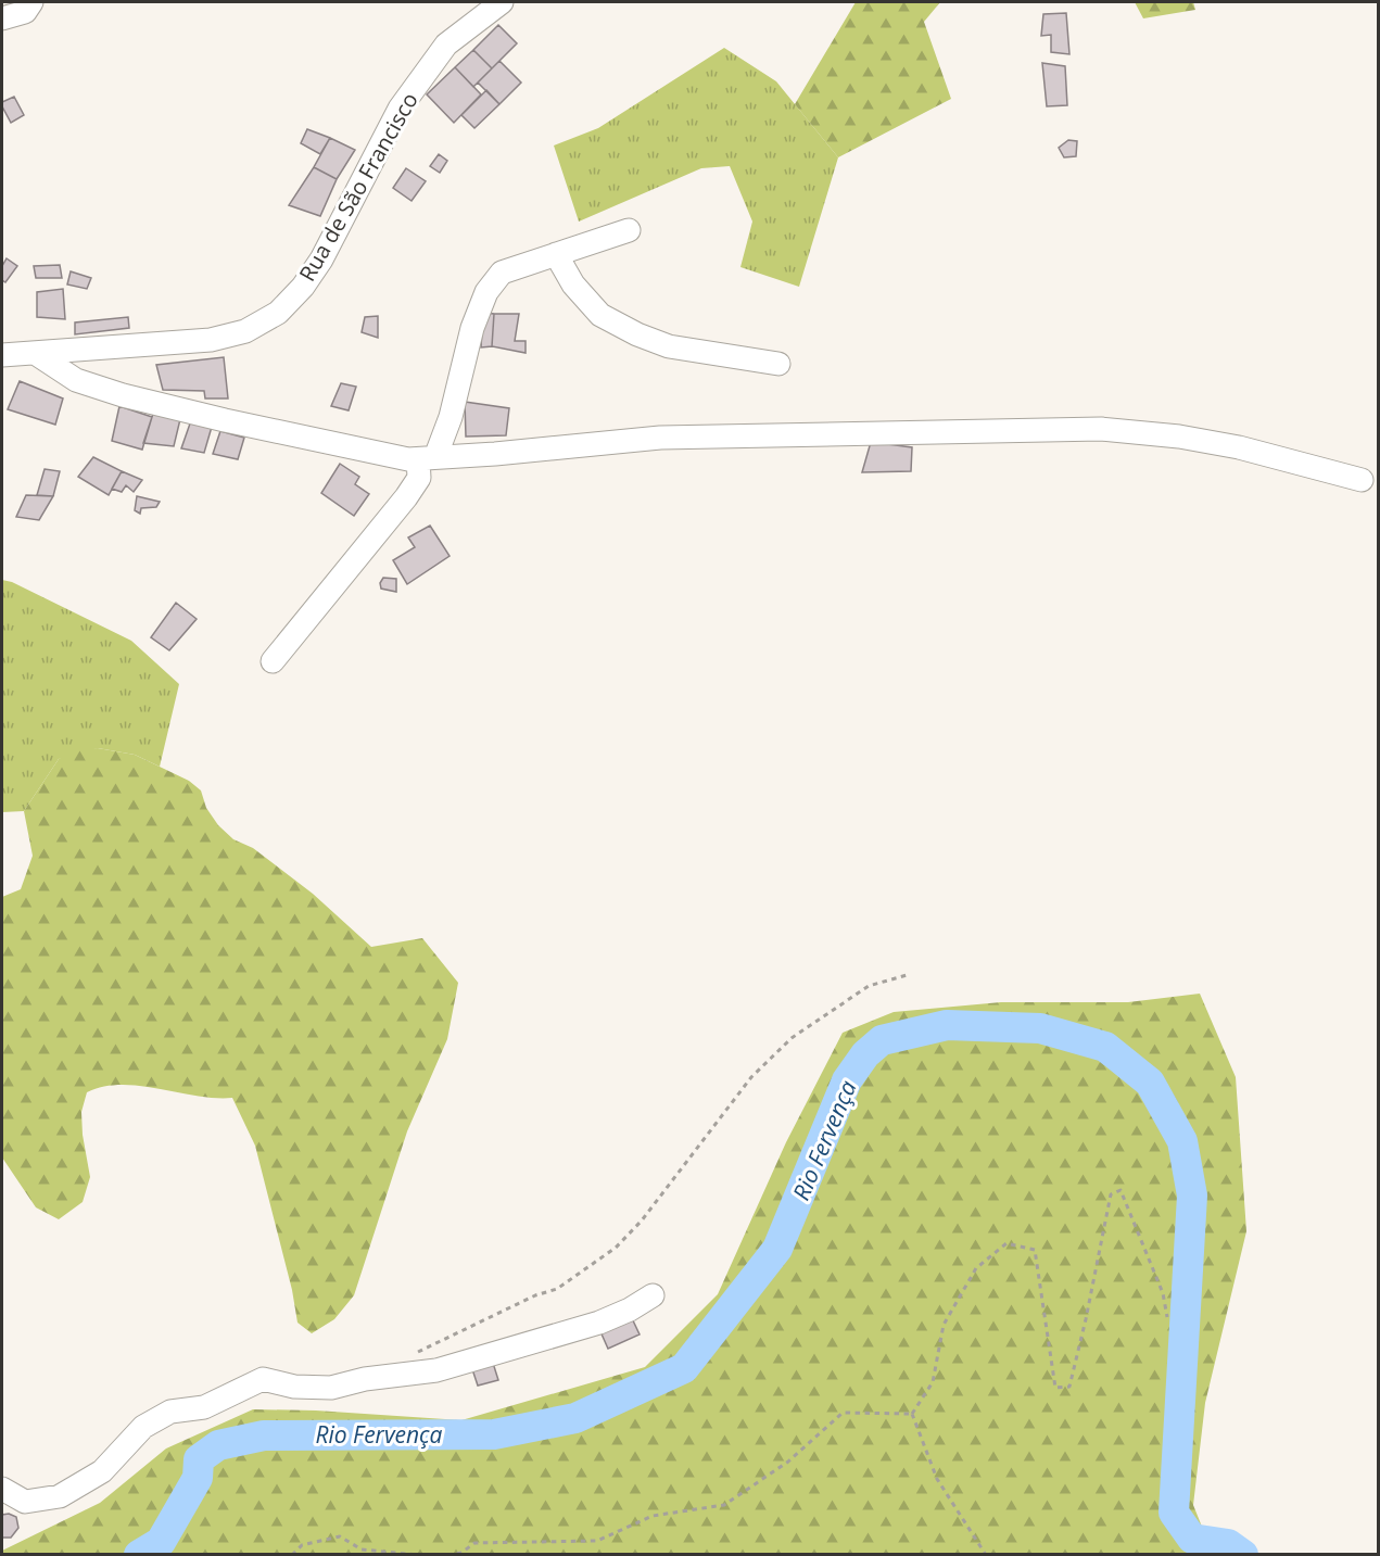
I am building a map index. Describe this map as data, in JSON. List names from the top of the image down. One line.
{"streets":{"street":["Rua de São Francisco"]},"water":["Rio Fervença"]}
